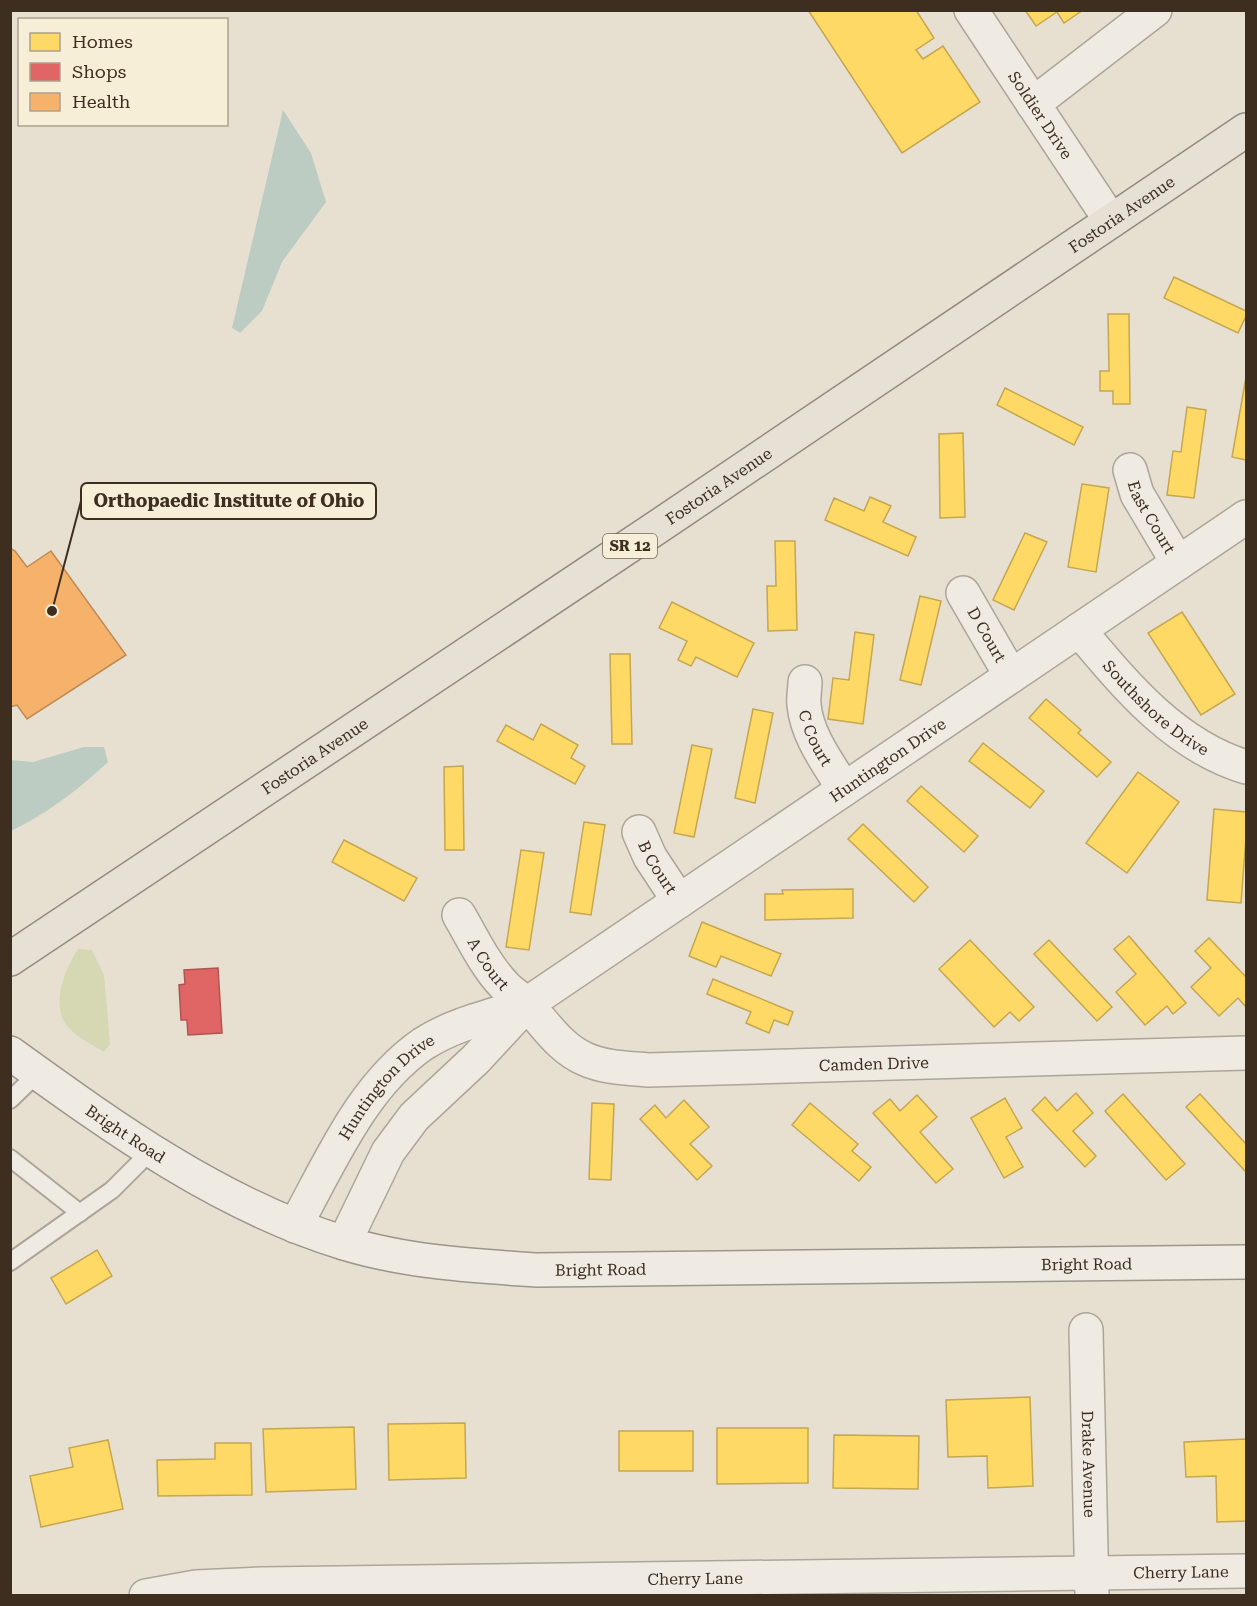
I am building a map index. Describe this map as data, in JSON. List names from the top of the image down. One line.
{"streets":{"main road":["Fostoria Avenue","SR 12"],"street":["Soldier Drive","East Court","D Court","Southshore Drive","C Court","Huntington Drive","B Court","A Court","Camden Drive","Bright Road","Drake Avenue","Cherry Lane"]},"crossings":[["Soldier Drive","Fostoria Avenue"],["East Court","Huntington Drive"],["D Court","Huntington Drive"],["Southshore Drive","Huntington Drive"],["C Court","Huntington Drive"],["Huntington Drive","B Court"],["Huntington Drive","A Court"],["Huntington Drive","Camden Drive"],["Huntington Drive","Bright Road"],["A Court","Camden Drive"],["Drake Avenue","Cherry Lane"]],"places":["Orthopaedic Institute of Ohio"],"legend":["Homes","Shops","Health"]}
